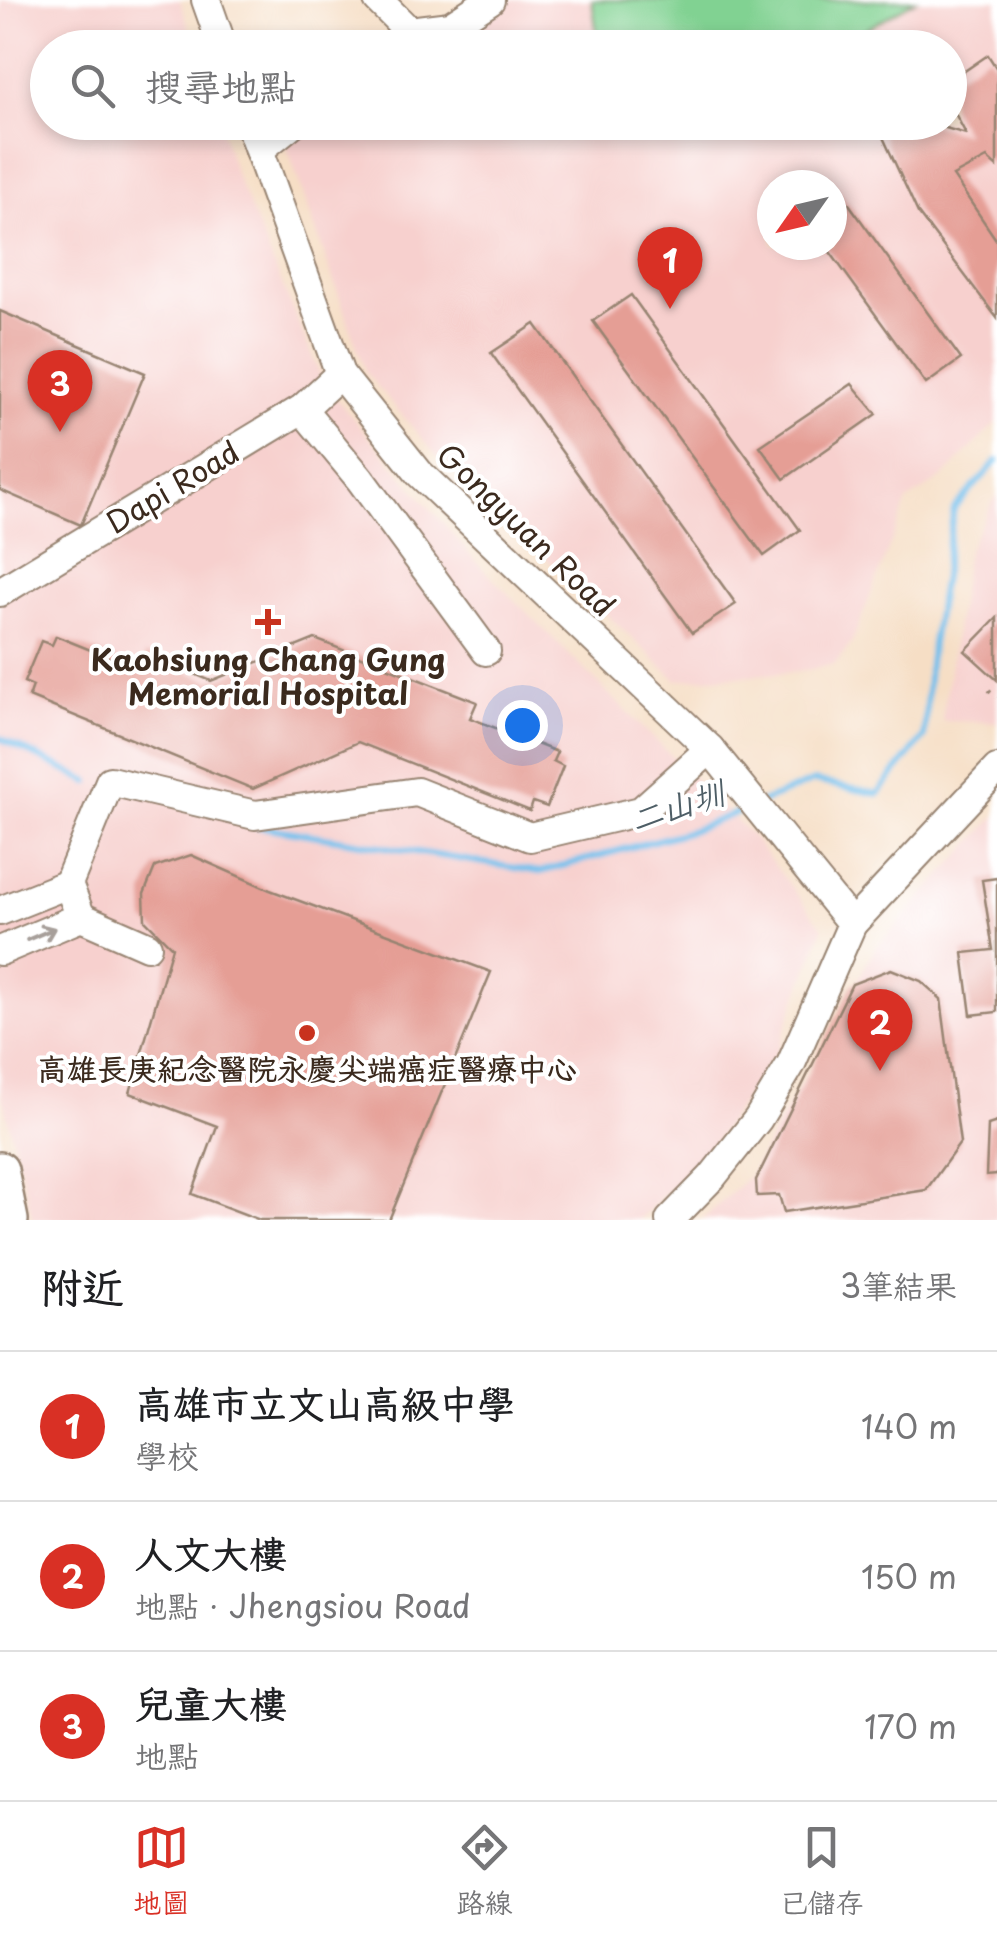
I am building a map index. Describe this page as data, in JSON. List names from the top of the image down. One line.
{"streets":{"street":["Dapi Road","Gongyuan Road"]},"crossings":[["Dapi Road","Gongyuan Road"]],"water":["二山圳"],"places":{"health":["Kaohsiung Chang Gung Memorial Hospital"],"other":["高雄長庚紀念醫院永慶尖端癌症醫療中心"]},"north":"bottom left","page":{"search":"搜尋地點","pins":["1","3","2"],"heading":["附近","3筆結果"],"list":[{"mark":"1","name":"高雄市立文山高級中學","note":"學校","value":"140 m"},{"mark":"2","name":"人文大樓","note":"地點 · Jhengsiou Road","value":"150 m"},{"mark":"3","name":"兒童大樓","note":"地點","value":"170 m"}],"nav":["地圖","路線","已儲存"]}}
